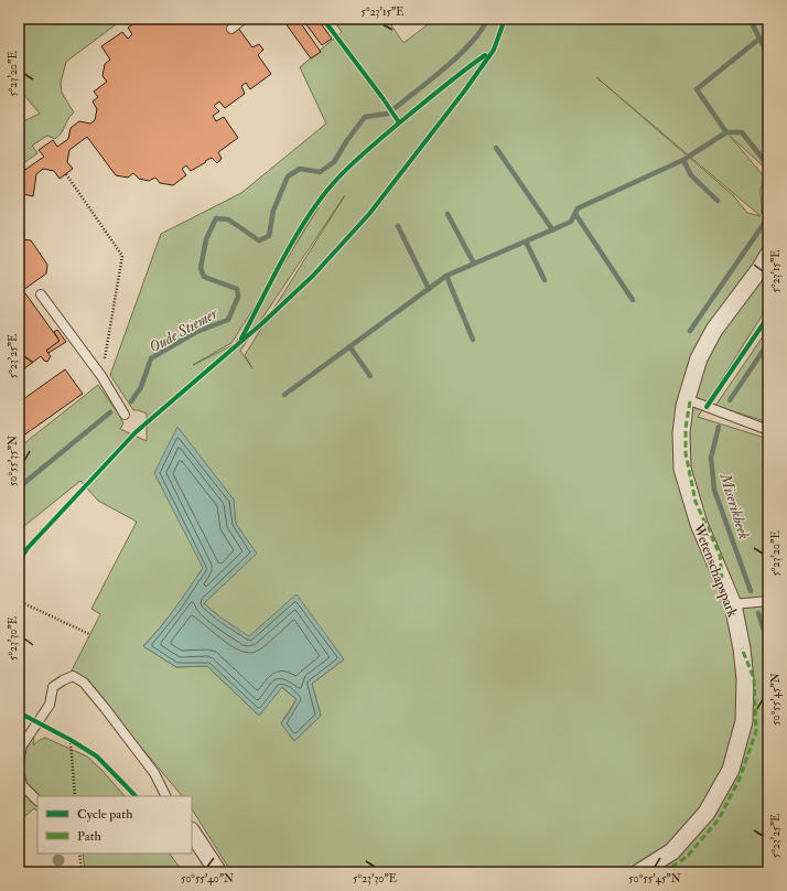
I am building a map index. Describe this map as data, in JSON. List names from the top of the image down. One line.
{"streets":{"street":["Wetenschapspark"]},"water":["Oude Stiemer","Miserikbeek"],"legend":["Cycle path","Path"],"coordinates":["5°23'15\"E","5°23'20\"E","5°23'25\"E","50°55'35\"N","5°23'30\"E","50°55'45\"N","50°55'40\"N"]}
